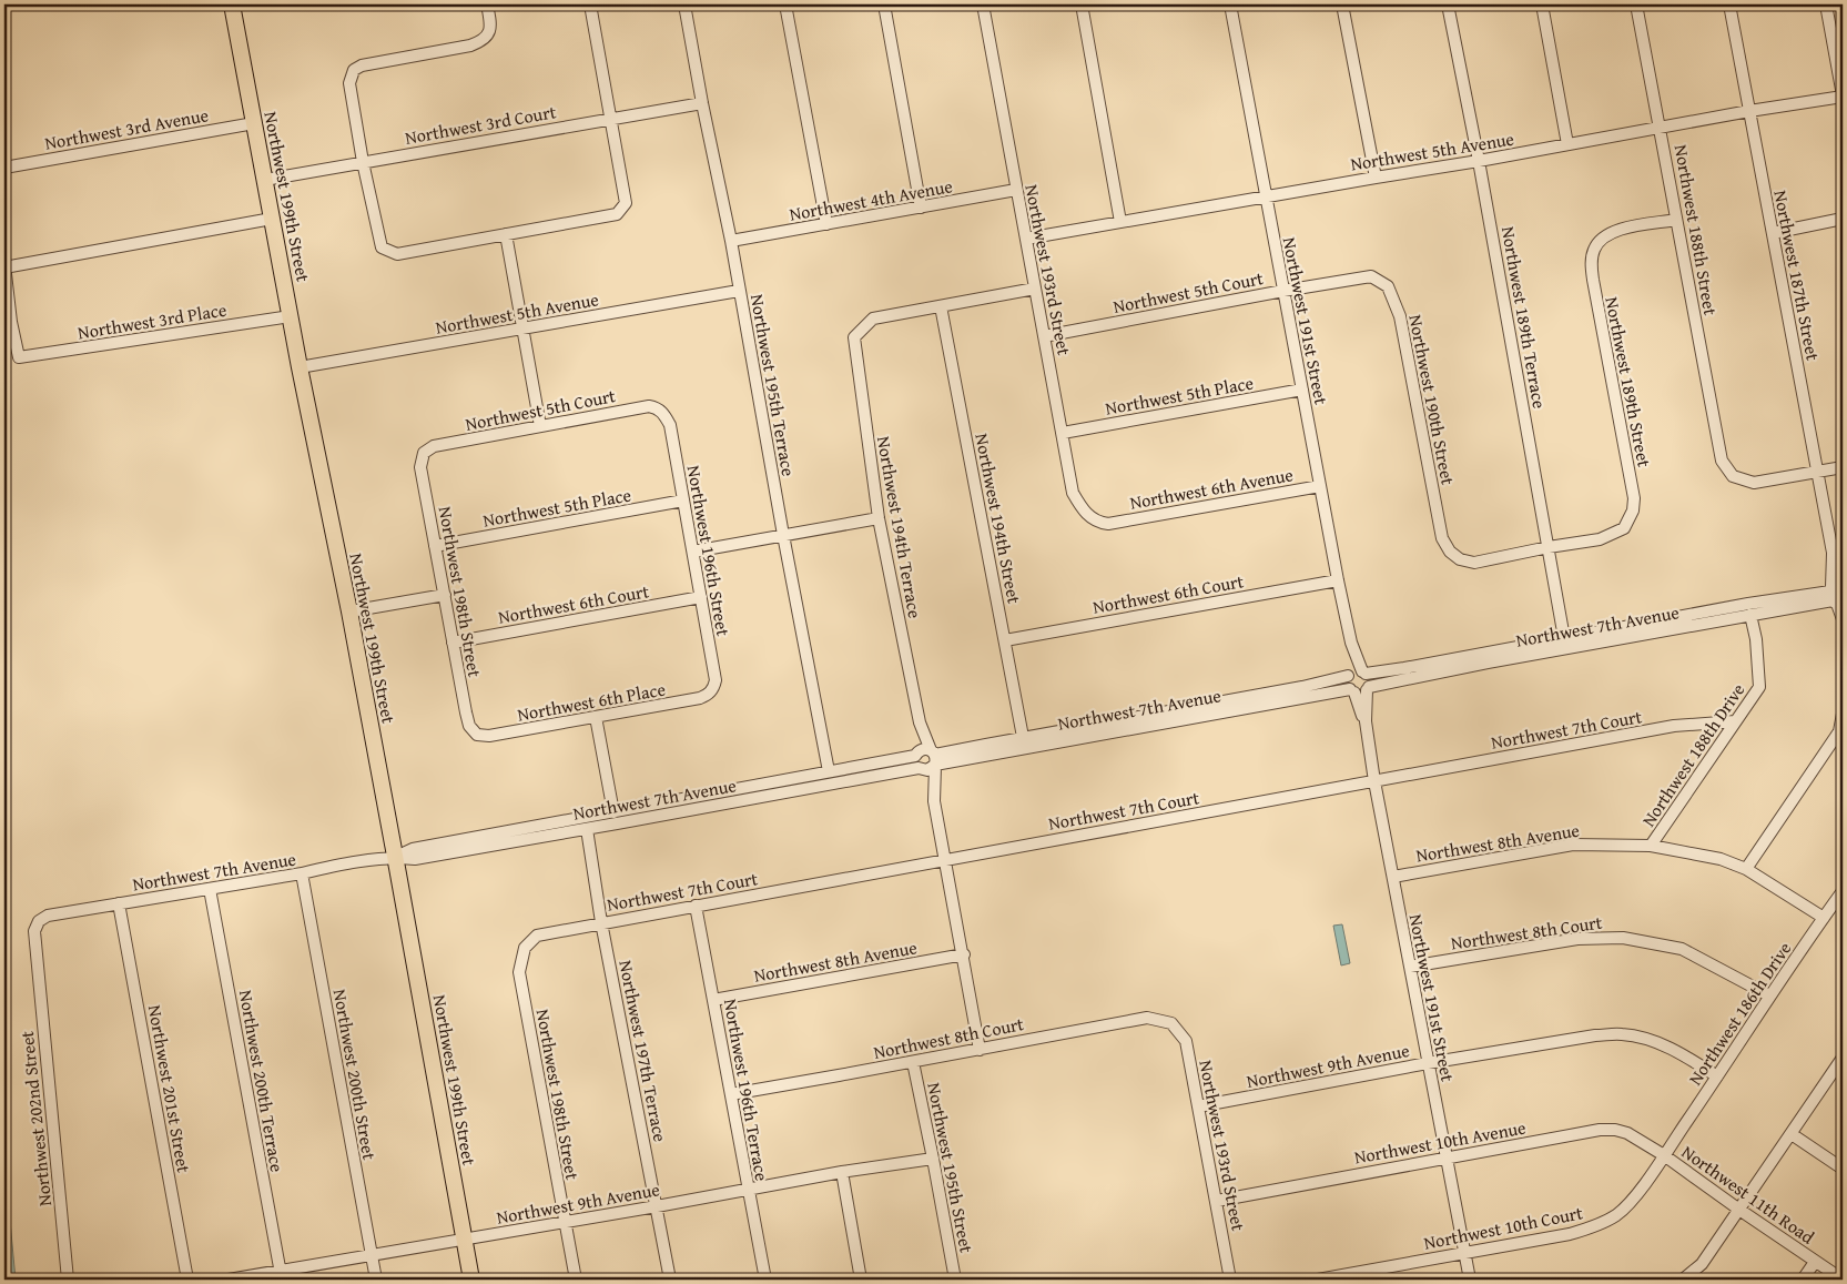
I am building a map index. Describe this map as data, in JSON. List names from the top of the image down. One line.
{"streets":{"main road":["Northwest 199th Street"],"street":["Northwest 3rd Court","Northwest 3rd Avenue","Northwest 5th Avenue","Northwest 4th Avenue","Northwest 188th Street","Northwest 193rd Street","Northwest 187th Street","Northwest 5th Court","Northwest 189th Terrace","Northwest 3rd Place","Northwest 191st Street","Northwest 189th Street","Northwest 195th Terrace","Northwest 5th Place","Northwest 190th Street","Northwest 6th Avenue","Northwest 194th Street","Northwest 194th Terrace","Northwest 196th Street","Northwest 198th Street","Northwest 6th Court","Northwest 7th Avenue","Northwest 6th Place","Northwest 7th Court","Northwest 188th Drive","Northwest 8th Avenue","Northwest 8th Court","Northwest 186th Drive","Northwest 197th Terrace","Northwest 9th Avenue","Northwest 200th Street","Northwest 200th Terrace","Northwest 201st Street","Northwest 196th Terrace","Northwest 202nd Street","Northwest 10th Avenue","Northwest 195th Street","Northwest 11th Road","Northwest 10th Court"]},"crossings":[["Northwest 3rd Court","Northwest 199th Street"],["Northwest 3rd Court","Northwest 195th Terrace"],["Northwest 3rd Avenue","Northwest 199th Street"],["Northwest 5th Avenue","Northwest 199th Street"],["Northwest 5th Avenue","Northwest 188th Street"],["Northwest 5th Avenue","Northwest 193rd Street"],["Northwest 5th Avenue","Northwest 187th Street"],["Northwest 5th Avenue","Northwest 189th Terrace"],["Northwest 5th Avenue","Northwest 191st Street"],["Northwest 5th Avenue","Northwest 195th Terrace"],["Northwest 199th Street","Northwest 3rd Place"],["Northwest 199th Street","Northwest 7th Avenue"],["Northwest 199th Street","Northwest 9th Avenue"],["Northwest 4th Avenue","Northwest 193rd Street"],["Northwest 4th Avenue","Northwest 195th Terrace"],["Northwest 188th Street","Northwest 187th Street"],["Northwest 188th Street","Northwest 189th Street"],["Northwest 193rd Street","Northwest 5th Court"],["Northwest 193rd Street","Northwest 5th Place"],["Northwest 193rd Street","Northwest 6th Avenue"],["Northwest 193rd Street","Northwest 8th Court"],["Northwest 193rd Street","Northwest 9th Avenue"],["Northwest 193rd Street","Northwest 10th Avenue"],["Northwest 187th Street","Northwest 7th Avenue"],["Northwest 5th Court","Northwest 191st Street"],["Northwest 5th Court","Northwest 190th Street"],["Northwest 5th Court","Northwest 196th Street"],["Northwest 5th Court","Northwest 198th Street"],["Northwest 189th Terrace","Northwest 189th Street"],["Northwest 189th Terrace","Northwest 190th Street"],["Northwest 189th Terrace","Northwest 7th Avenue"],["Northwest 191st Street","Northwest 5th Place"],["Northwest 191st Street","Northwest 6th Avenue"],["Northwest 191st Street","Northwest 6th Court"],["Northwest 191st Street","Northwest 7th Avenue"],["Northwest 191st Street","Northwest 7th Court"],["Northwest 191st Street","Northwest 8th Avenue"],["Northwest 191st Street","Northwest 8th Court"],["Northwest 191st Street","Northwest 9th Avenue"],["Northwest 191st Street","Northwest 10th Avenue"],["Northwest 191st Street","Northwest 10th Court"],["Northwest 189th Street","Northwest 190th Street"],["Northwest 195th Terrace","Northwest 7th Avenue"],["Northwest 5th Place","Northwest 196th Street"],["Northwest 5th Place","Northwest 198th Street"],["Northwest 194th Street","Northwest 194th Terrace"],["Northwest 194th Street","Northwest 6th Court"],["Northwest 194th Street","Northwest 7th Avenue"],["Northwest 194th Terrace","Northwest 7th Avenue"],["Northwest 194th Terrace","Northwest 7th Court"],["Northwest 194th Terrace","Northwest 8th Avenue"],["Northwest 194th Terrace","Northwest 8th Court"],["Northwest 196th Street","Northwest 6th Court"],["Northwest 196th Street","Northwest 6th Place"],["Northwest 198th Street","Northwest 6th Court"],["Northwest 198th Street","Northwest 6th Place"],["Northwest 198th Street","Northwest 7th Court"],["Northwest 198th Street","Northwest 9th Avenue"],["Northwest 7th Avenue","Northwest 188th Drive"],["Northwest 7th Avenue","Northwest 197th Terrace"],["Northwest 7th Avenue","Northwest 200th Street"],["Northwest 7th Avenue","Northwest 200th Terrace"],["Northwest 7th Avenue","Northwest 201st Street"],["Northwest 7th Avenue","Northwest 202nd Street"],["Northwest 7th Court","Northwest 188th Drive"],["Northwest 7th Court","Northwest 197th Terrace"],["Northwest 7th Court","Northwest 196th Terrace"],["Northwest 188th Drive","Northwest 8th Avenue"],["Northwest 8th Avenue","Northwest 186th Drive"],["Northwest 8th Avenue","Northwest 196th Terrace"],["Northwest 8th Court","Northwest 186th Drive"],["Northwest 8th Court","Northwest 196th Terrace"],["Northwest 8th Court","Northwest 195th Street"],["Northwest 186th Drive","Northwest 9th Avenue"],["Northwest 186th Drive","Northwest 10th Avenue"],["Northwest 186th Drive","Northwest 11th Road"],["Northwest 186th Drive","Northwest 10th Court"],["Northwest 197th Terrace","Northwest 9th Avenue"],["Northwest 9th Avenue","Northwest 200th Street"],["Northwest 9th Avenue","Northwest 200th Terrace"],["Northwest 9th Avenue","Northwest 196th Terrace"],["Northwest 9th Avenue","Northwest 195th Street"],["Northwest 10th Avenue","Northwest 11th Road"],["Northwest 10th Avenue","Northwest 10th Court"],["Northwest 11th Road","Northwest 10th Court"]]}
